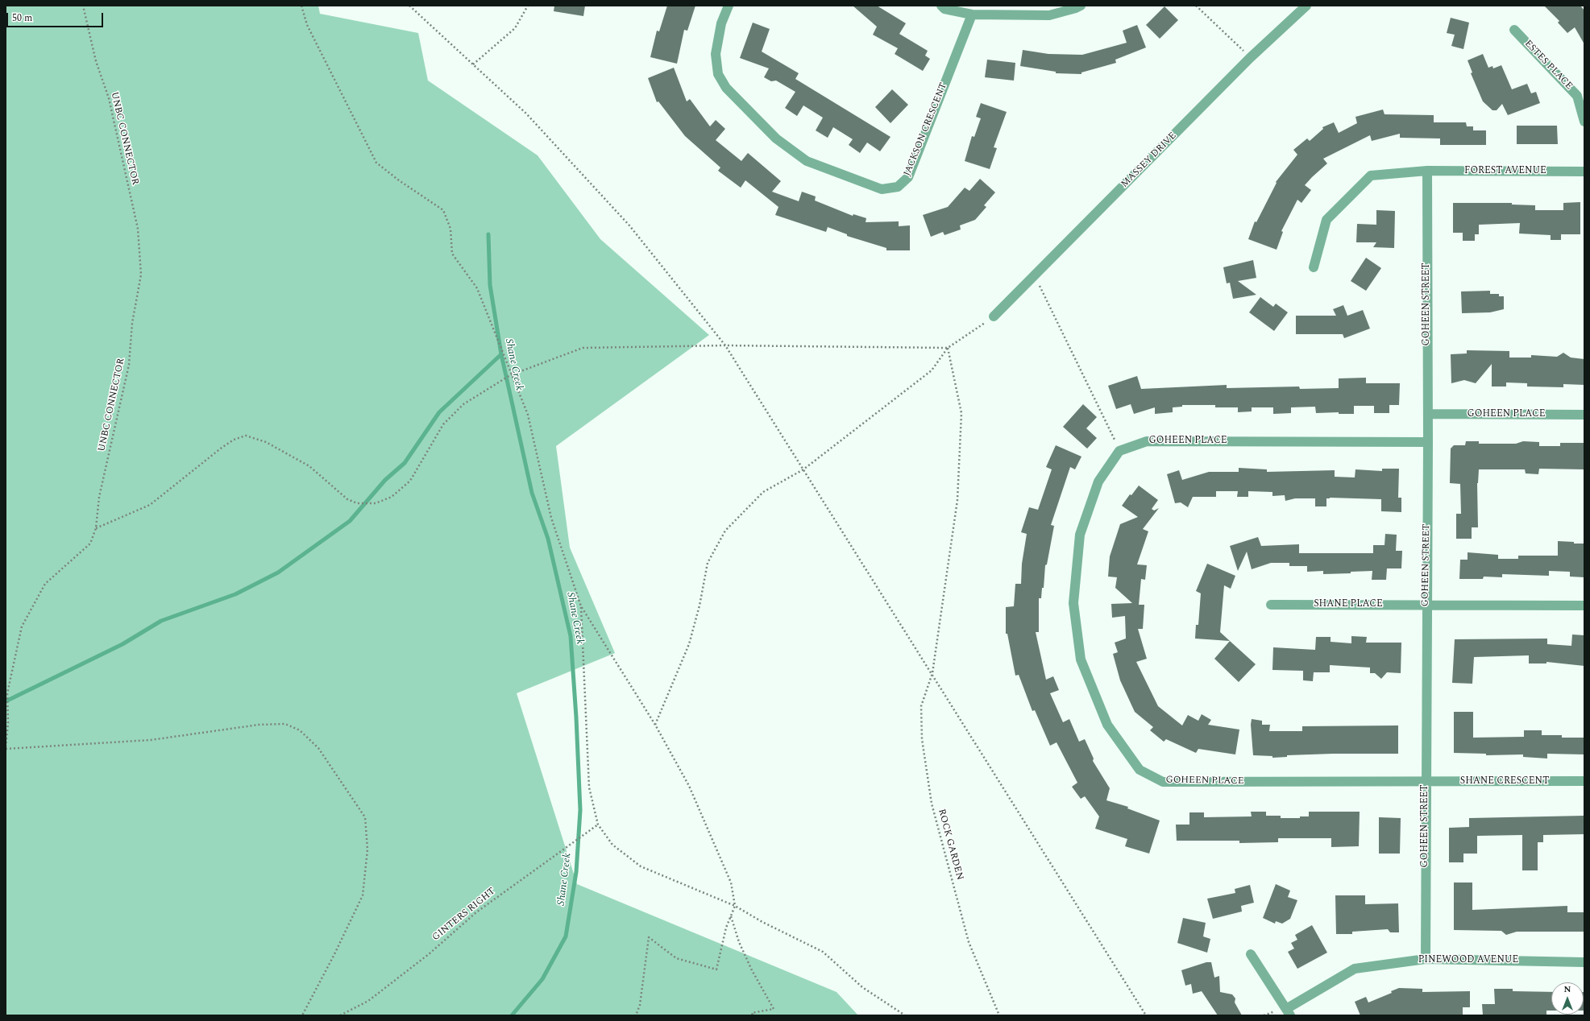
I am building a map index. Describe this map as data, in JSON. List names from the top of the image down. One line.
{"streets":{"street":["ESTES PLACE","JACKSON CRESCENT","MASSEY DRIVE","FOREST AVENUE","GOHEEN STREET","GOHEEN PLACE","SHANE PLACE","SHANE CRESCENT","PINEWOOD AVENUE"],"path":["UNBC CONNECTOR","ROCK GARDEN","GINTERS RIGHT"]},"crossings":[["FOREST AVENUE","GOHEEN STREET"],["GOHEEN STREET","GOHEEN PLACE"],["GOHEEN STREET","SHANE PLACE"],["GOHEEN STREET","SHANE CRESCENT"],["GOHEEN STREET","PINEWOOD AVENUE"],["GOHEEN PLACE","SHANE CRESCENT"]],"water":["Shane Creek"],"scale_bar":"50 m","north":"top"}
